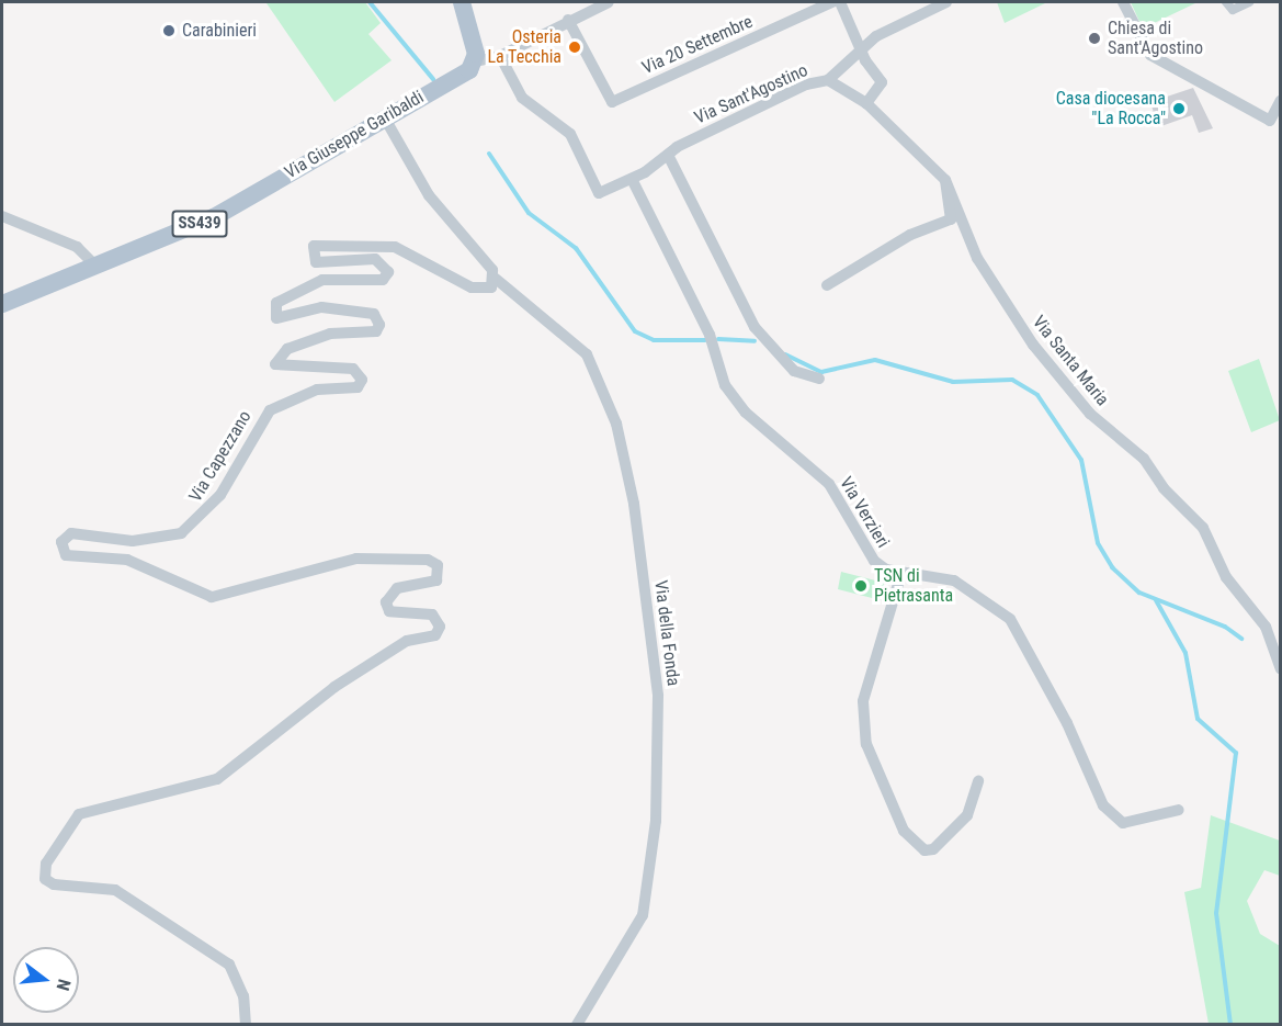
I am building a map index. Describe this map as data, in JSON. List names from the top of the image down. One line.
{"streets":{"main road":["Via Giuseppe Garibaldi","SS439"],"street":["Via 20 Settembre","Via Sant'Agostino","Via Santa Maria","Via Capezzano","Via Verzieri","Via della Fonda"]},"crossings":[["Via 20 Settembre","Via Giuseppe Garibaldi"],["Via Sant'Agostino","Via Giuseppe Garibaldi"],["Via Sant'Agostino","Via Santa Maria"],["Via Sant'Agostino","Via Verzieri"],["Via Capezzano","Via della Fonda"]],"places":["Carabinieri","Chiesa di Sant'Agostino","Osteria La Tecchia","Casa diocesana \"La Rocca\"","TSN di Pietrasanta"],"north":"right"}
